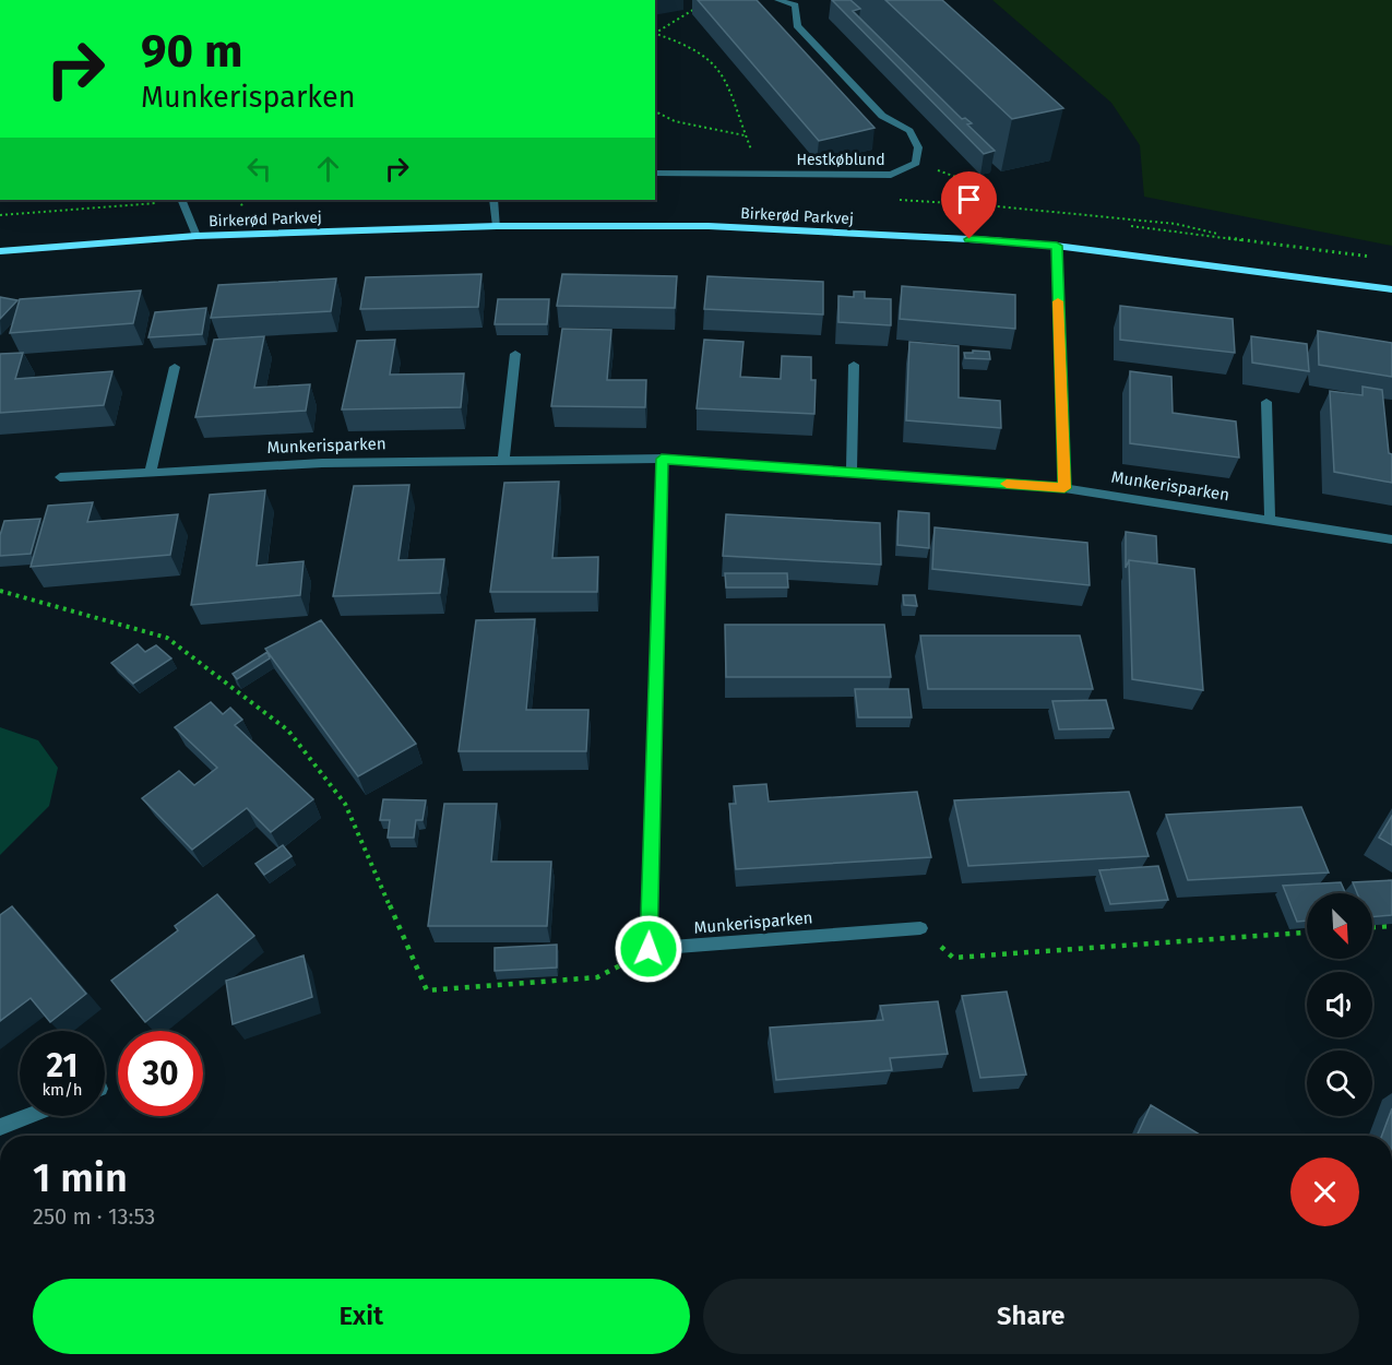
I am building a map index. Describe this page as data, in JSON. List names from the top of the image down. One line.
{"streets":{"street":["Hestkøblund","Birkerød Parkvej","Munkerisparken"]},"north":"bottom right","page":{"turn":["90 m","Munkerisparken"],"speed":"21 km/h","limit":"30","heading":["1 min","250 m · 13:53"],"buttons":["Exit","Share"]}}
